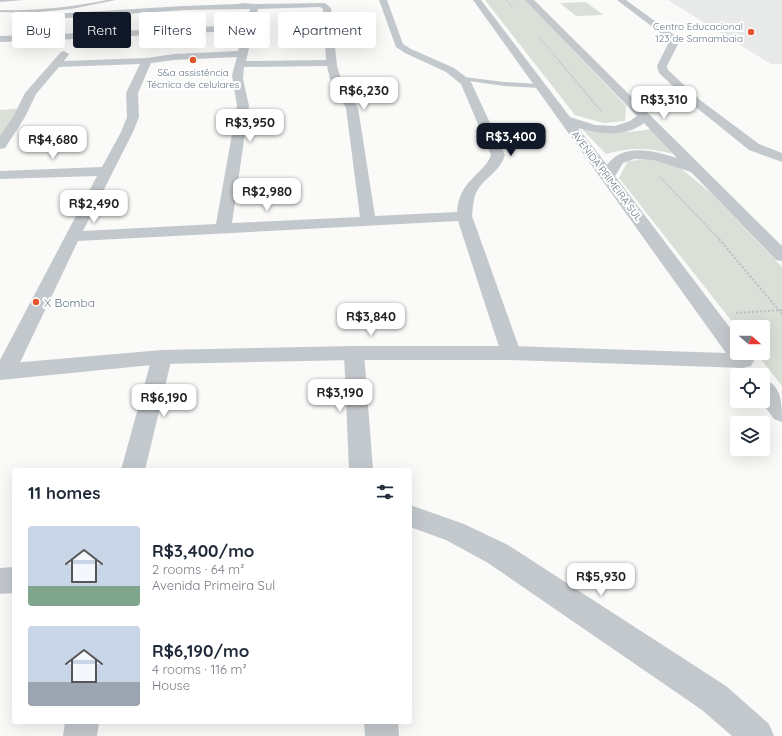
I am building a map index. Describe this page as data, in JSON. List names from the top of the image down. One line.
{"streets":{"street":["AVENIDA PRIMEIRA SUL"]},"places":["Centro Educacional 123 de Samambaia","S&a assistência Técnica de celulares","X Bomba"],"north":"right","page":{"chip":["Buy","Rent","Filters","New","Apartment"],"price":["R$6,230","R$3,310","R$3,950","R$3,400","R$4,680","R$2,980","R$2,490","R$3,840","R$3,190","R$6,190","R$5,930"],"heading":"11 homes","list":[{"name":"R$3,400/mo","note":"2 rooms · 64 m² · Avenida Primeira Sul"},{"name":"R$6,190/mo","note":"4 rooms · 116 m² · House"}]}}
